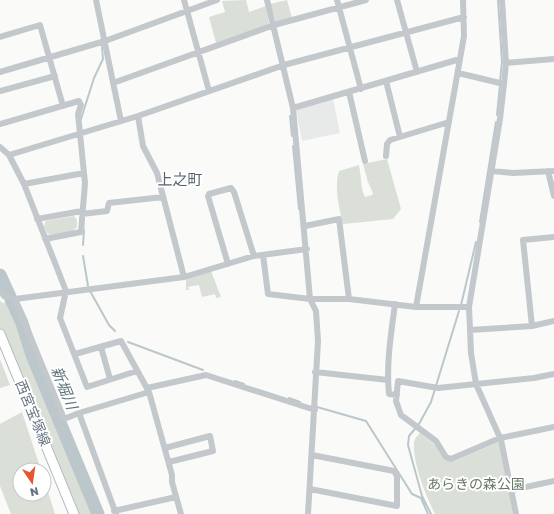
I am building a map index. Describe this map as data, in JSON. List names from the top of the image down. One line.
{"streets":{"main road":["西宮宝塚線"]},"districts":["上之町"],"water":["新堀川"],"parks":["あらきの森公園"],"north":"bottom"}
